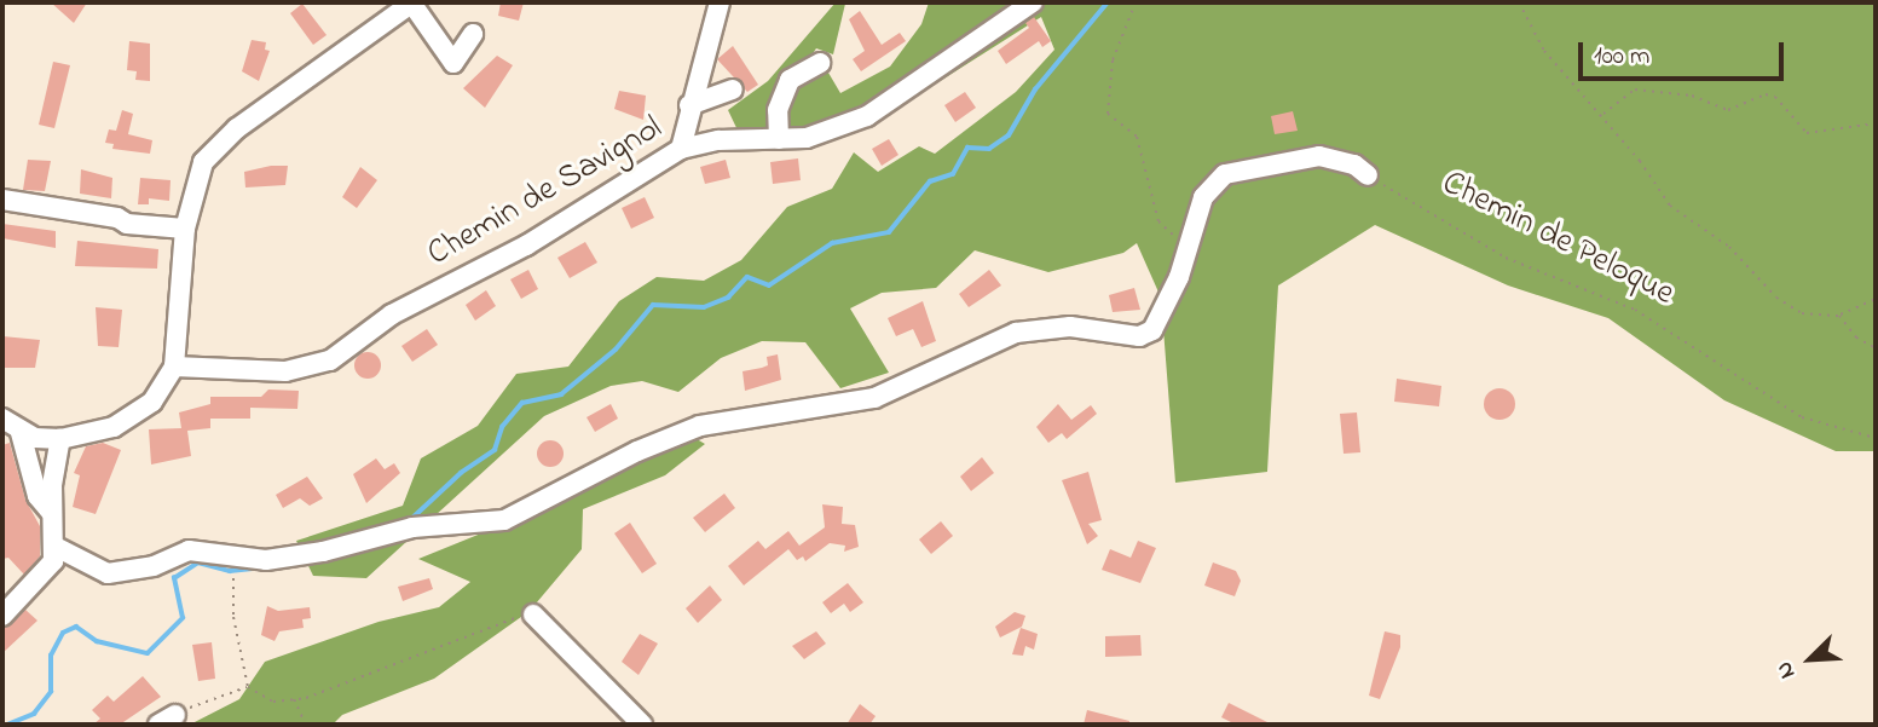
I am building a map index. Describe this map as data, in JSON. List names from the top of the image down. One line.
{"streets":{"street":["Chemin de Savignol"],"path":["Chemin de Peloque"]},"scale_bar":"100 m","north":"bottom left"}
